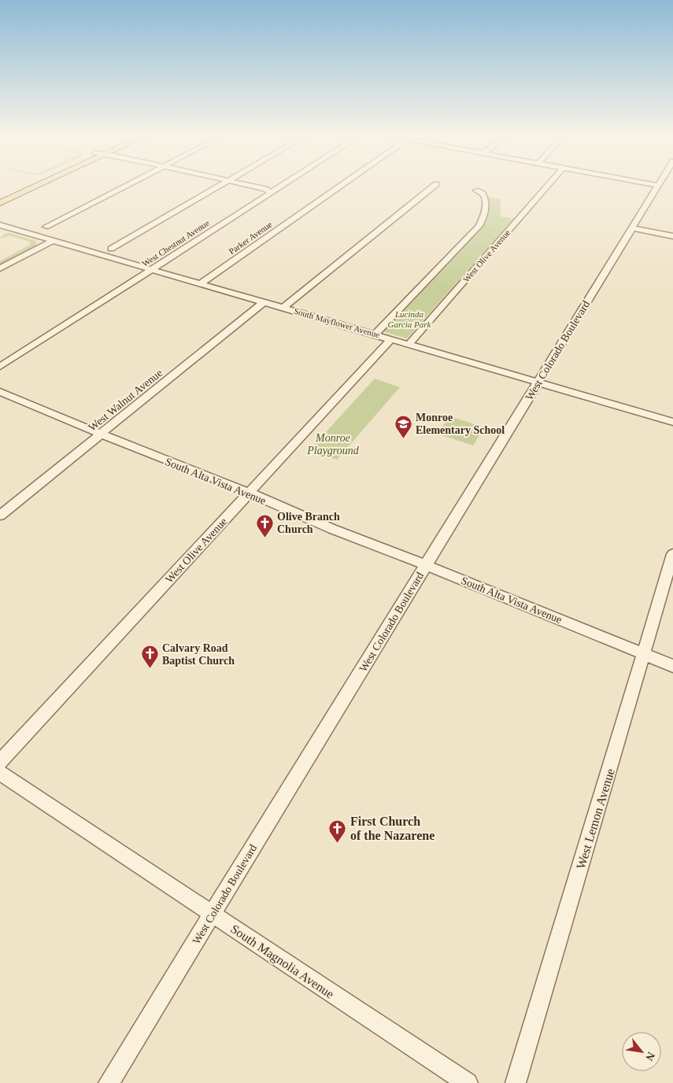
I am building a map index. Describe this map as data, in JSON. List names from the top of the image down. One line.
{"streets":{"street":["Parker Avenue","West Chestnut Avenue","West Olive Avenue","South Mayflower Avenue","West Colorado Boulevard","West Walnut Avenue","South Alta Vista Avenue","West Lemon Avenue","South Magnolia Avenue"]},"crossings":[["Parker Avenue","South Mayflower Avenue"],["West Chestnut Avenue","South Mayflower Avenue"],["West Olive Avenue","South Mayflower Avenue"],["West Olive Avenue","South Alta Vista Avenue"],["South Mayflower Avenue","West Colorado Boulevard"],["South Mayflower Avenue","West Walnut Avenue"],["West Colorado Boulevard","South Alta Vista Avenue"],["West Colorado Boulevard","South Magnolia Avenue"],["West Walnut Avenue","South Alta Vista Avenue"],["South Alta Vista Avenue","West Lemon Avenue"]],"parks":["Lucinda Garcia Park","Monroe Playground"],"places":{"school or university":["Monroe Elementary School"],"church":["Olive Branch Church","Calvary Road Baptist Church","First Church of the Nazarene"]},"north":"bottom right"}
